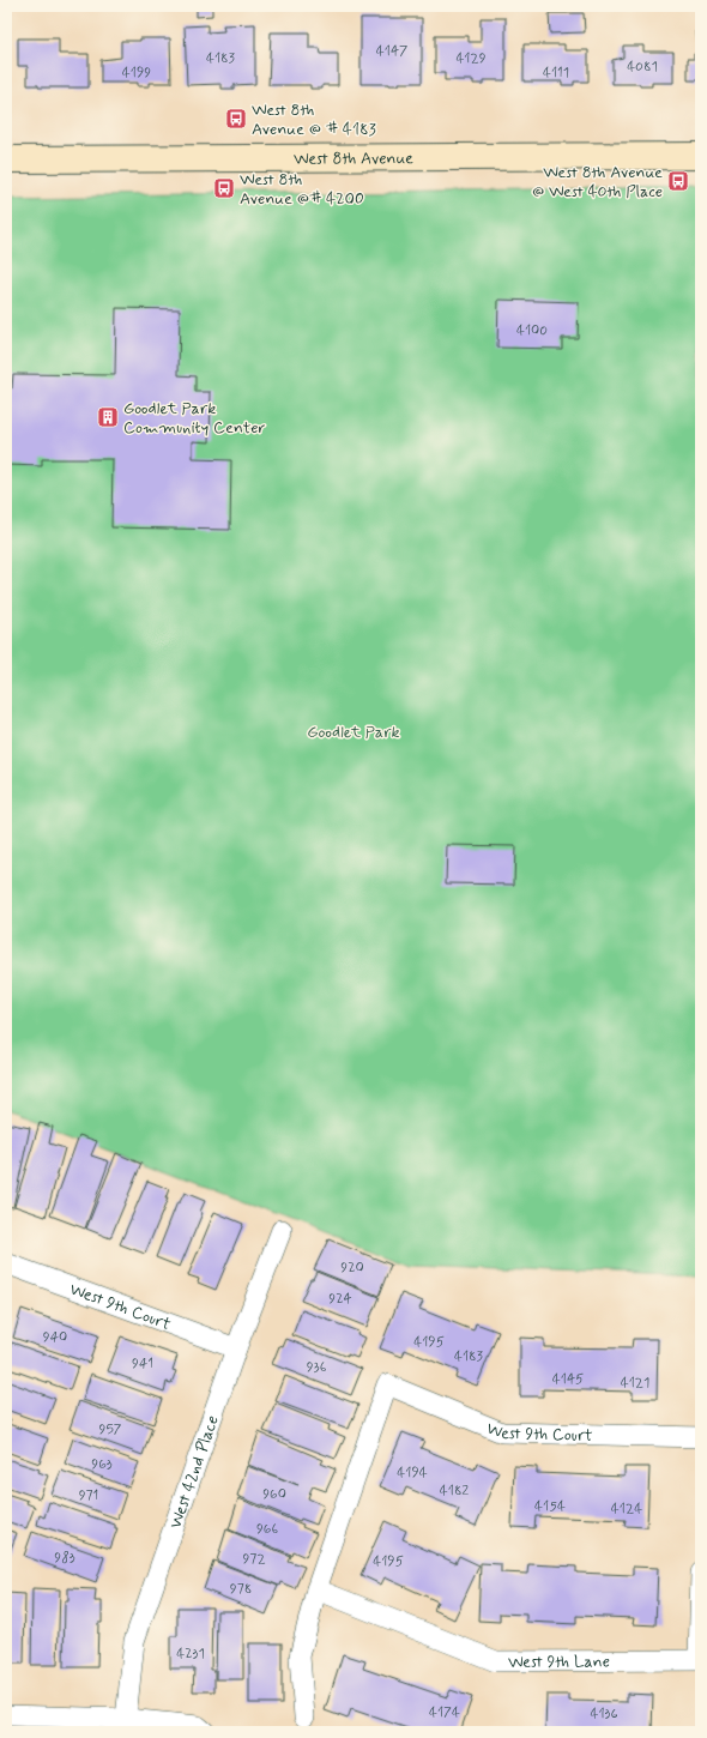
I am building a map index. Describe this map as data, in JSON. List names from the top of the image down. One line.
{"streets":{"street":["West 8th Avenue","West 9th Court","West 42nd Place","West 9th Lane"]},"crossings":[["West 9th Court","West 42nd Place"],["West 9th Court","West 9th Lane"]],"parks":["Goodlet Park"],"places":{"bus stop":["West 8th Avenue @ # 4183","West 8th Avenue @ West 40th Place","West 8th Avenue @# 4200"],"building":["Goodlet Park Community Center"]},"house_numbers":["4147","4183","4129","4081","4199","4111","4100","920","924","940","4195","4183","941","936","4145","4121","957","963","4194","4182","960","971","4154","4124","966","983","972","4195","978","4231","4174","4136"]}
